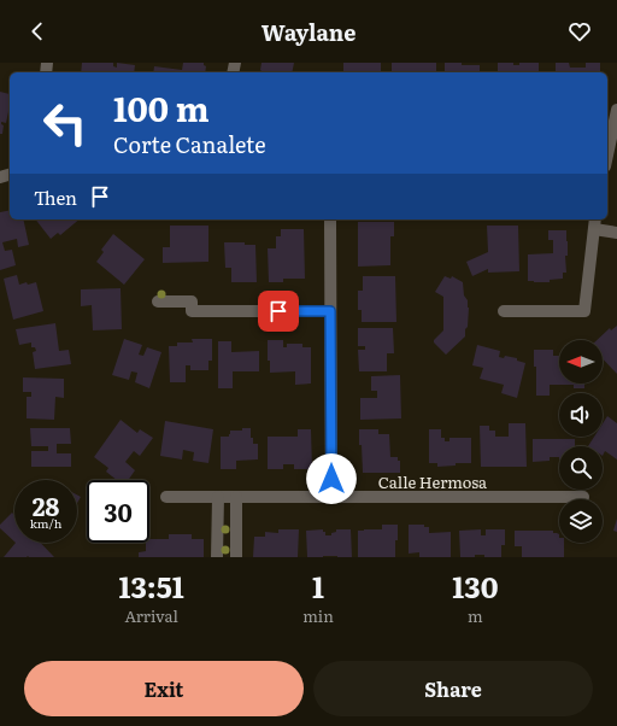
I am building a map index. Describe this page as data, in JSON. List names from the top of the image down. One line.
{"streets":{"street":["Calle Hermosa"]},"north":"left","page":{"header":"Waylane","turn":["100 m","Corte Canalete"],"then":"Then","speed":"28 km/h","limit":"30","eta":["13:51","Arrival","1","min","130","m"],"buttons":["Exit","Share"]}}
